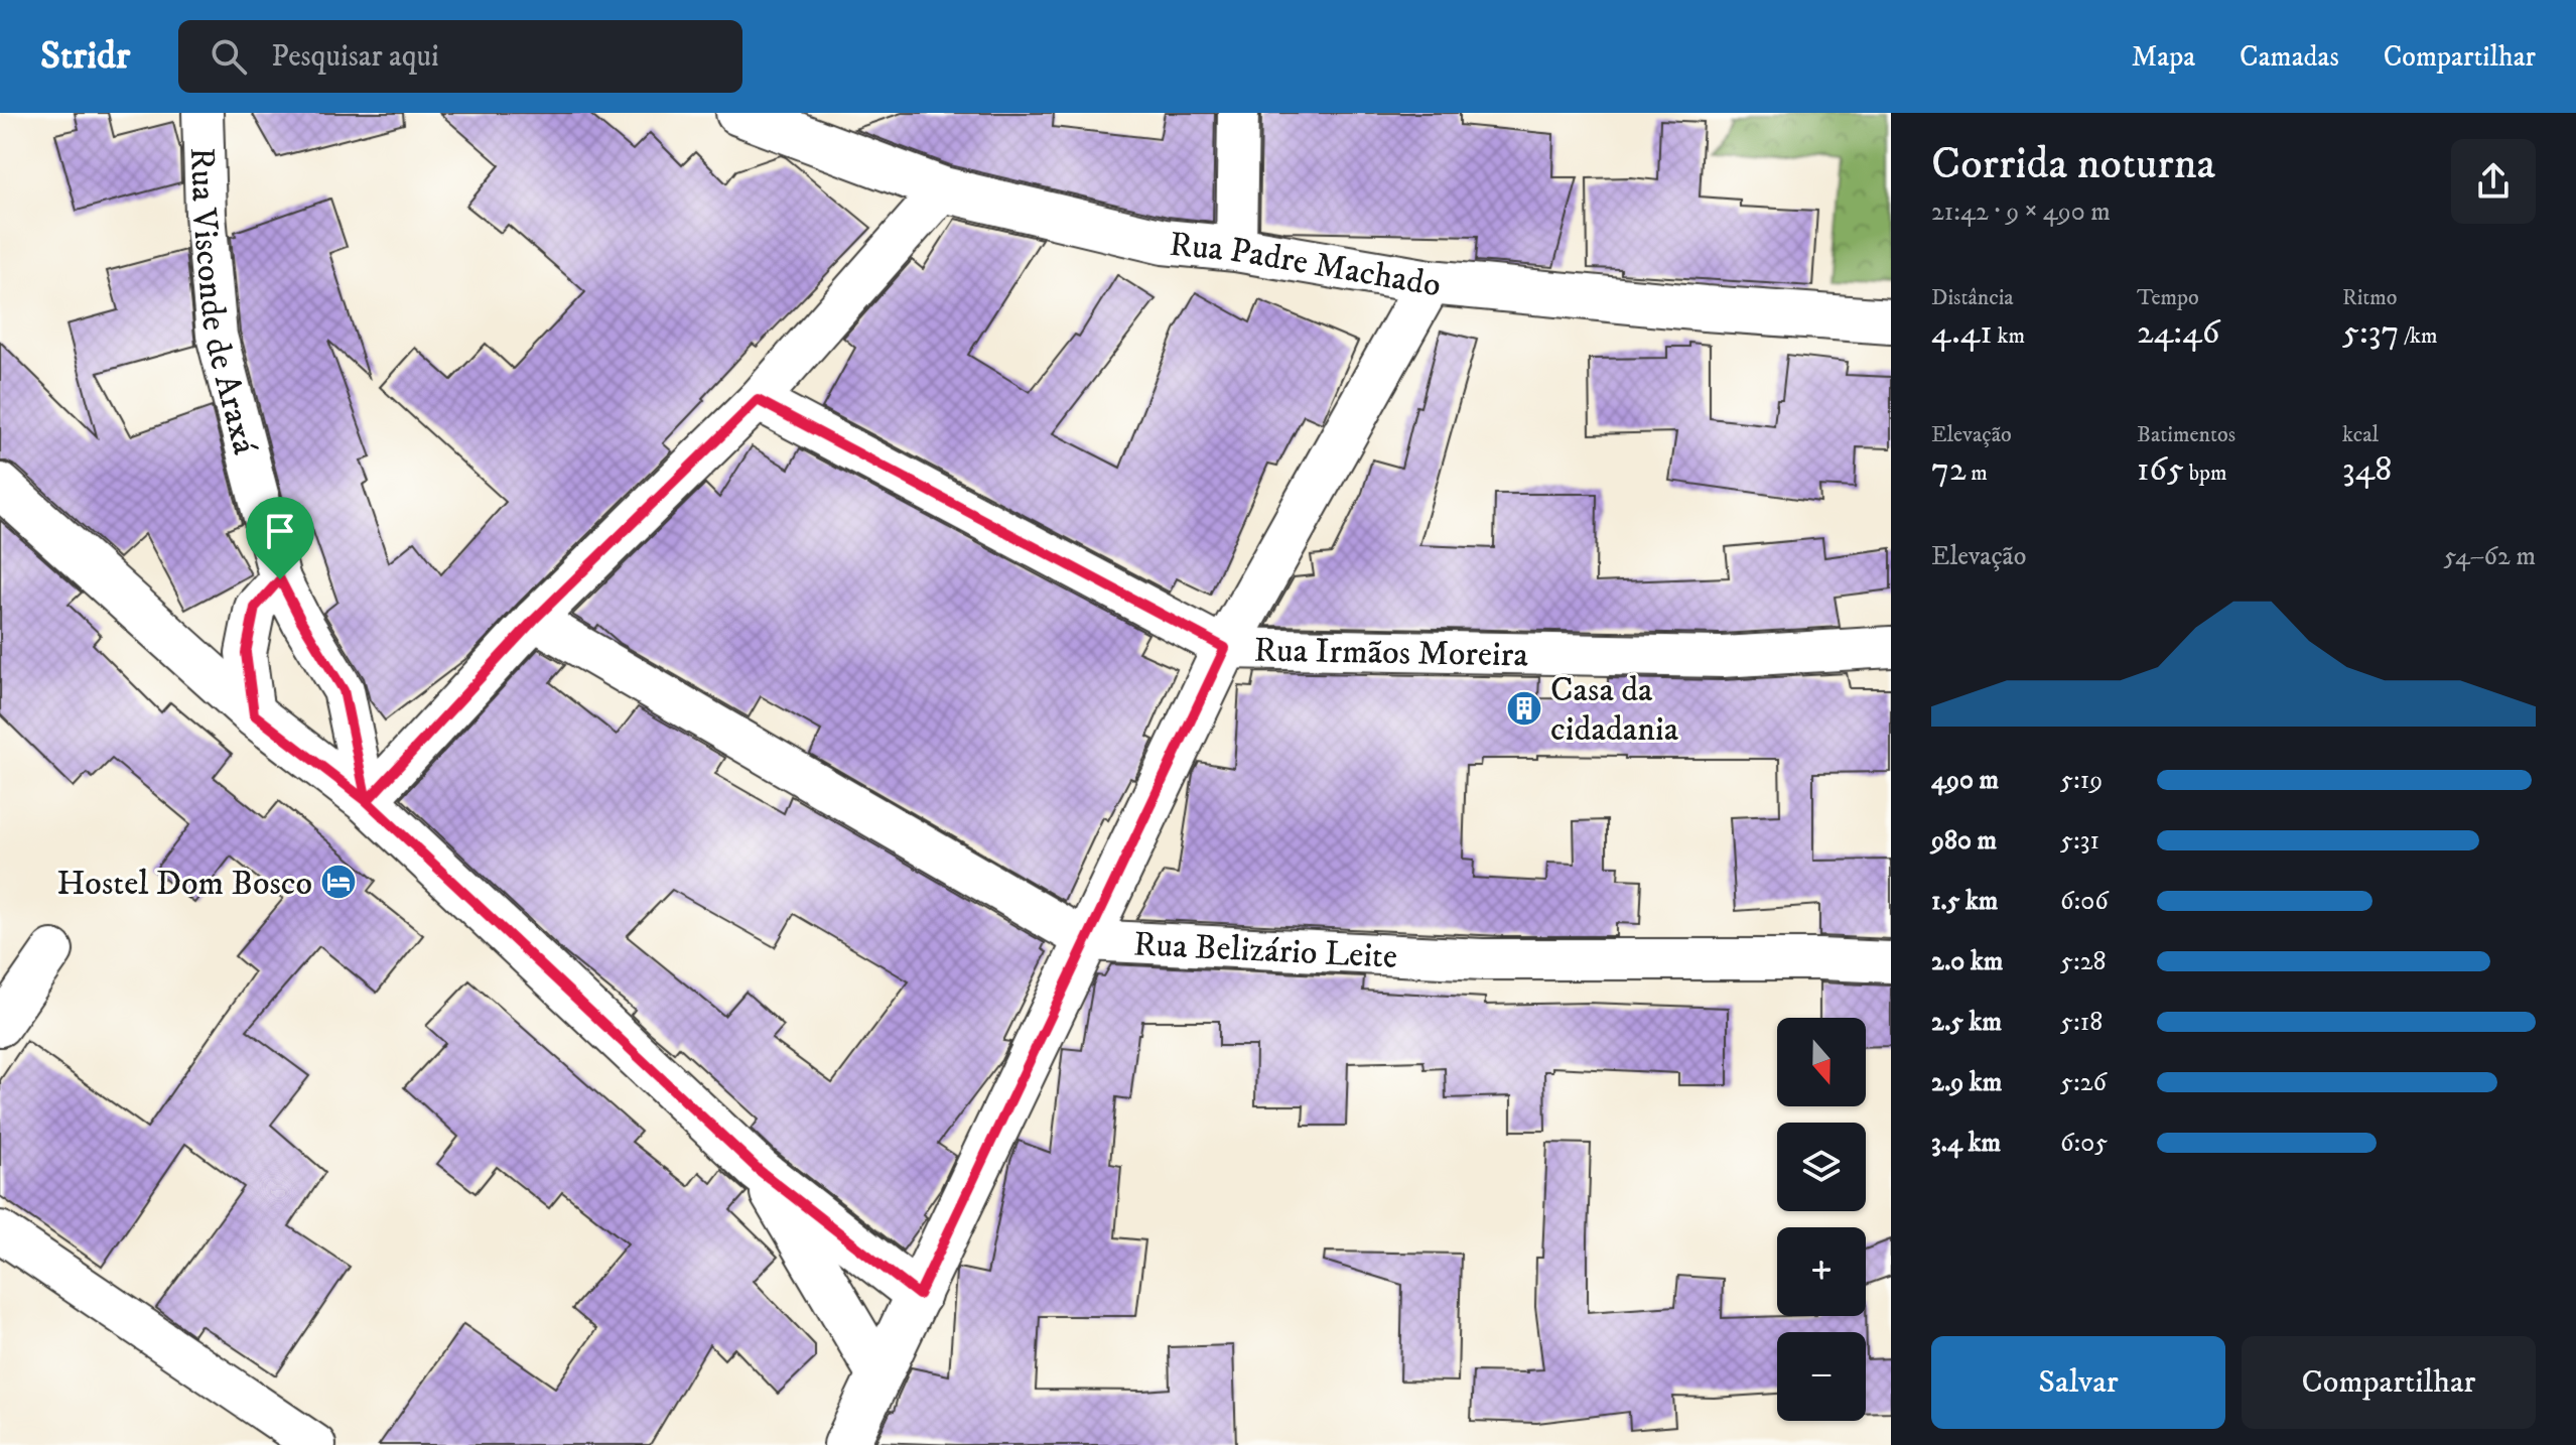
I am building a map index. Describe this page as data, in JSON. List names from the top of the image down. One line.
{"streets":{"street":["Rua Padre Machado","Rua Visconde de Araxá","Rua Irmãos Moreira","Rua Belizário Leite"]},"places":{"building":["Casa da cidadania"],"hotel":["Hostel Dom Bosco"]},"north":"bottom","page":{"header":"Stridr","search":"Pesquisar aqui","nav":["Mapa","Camadas","Compartilhar"],"heading":["Corrida noturna","21:42 · 9 × 490 m"],"stats":[["Distância","4.41 km"],["Tempo","24:46"],["Ritmo","5:37 /km"],["Elevação","72 m"],["Batimentos","165 bpm"],["kcal","348"]],"chart":["Elevação","54–62 m"],"list":[{"name":"490 m","note":"5:19"},{"name":"980 m","note":"5:31"},{"name":"1.5 km","note":"6:06"},{"name":"2.0 km","note":"5:28"},{"name":"2.5 km","note":"5:18"},{"name":"2.9 km","note":"5:26"},{"name":"3.4 km","note":"6:05"}],"map_buttons":["+","−"],"buttons":["Salvar","Compartilhar"]}}
